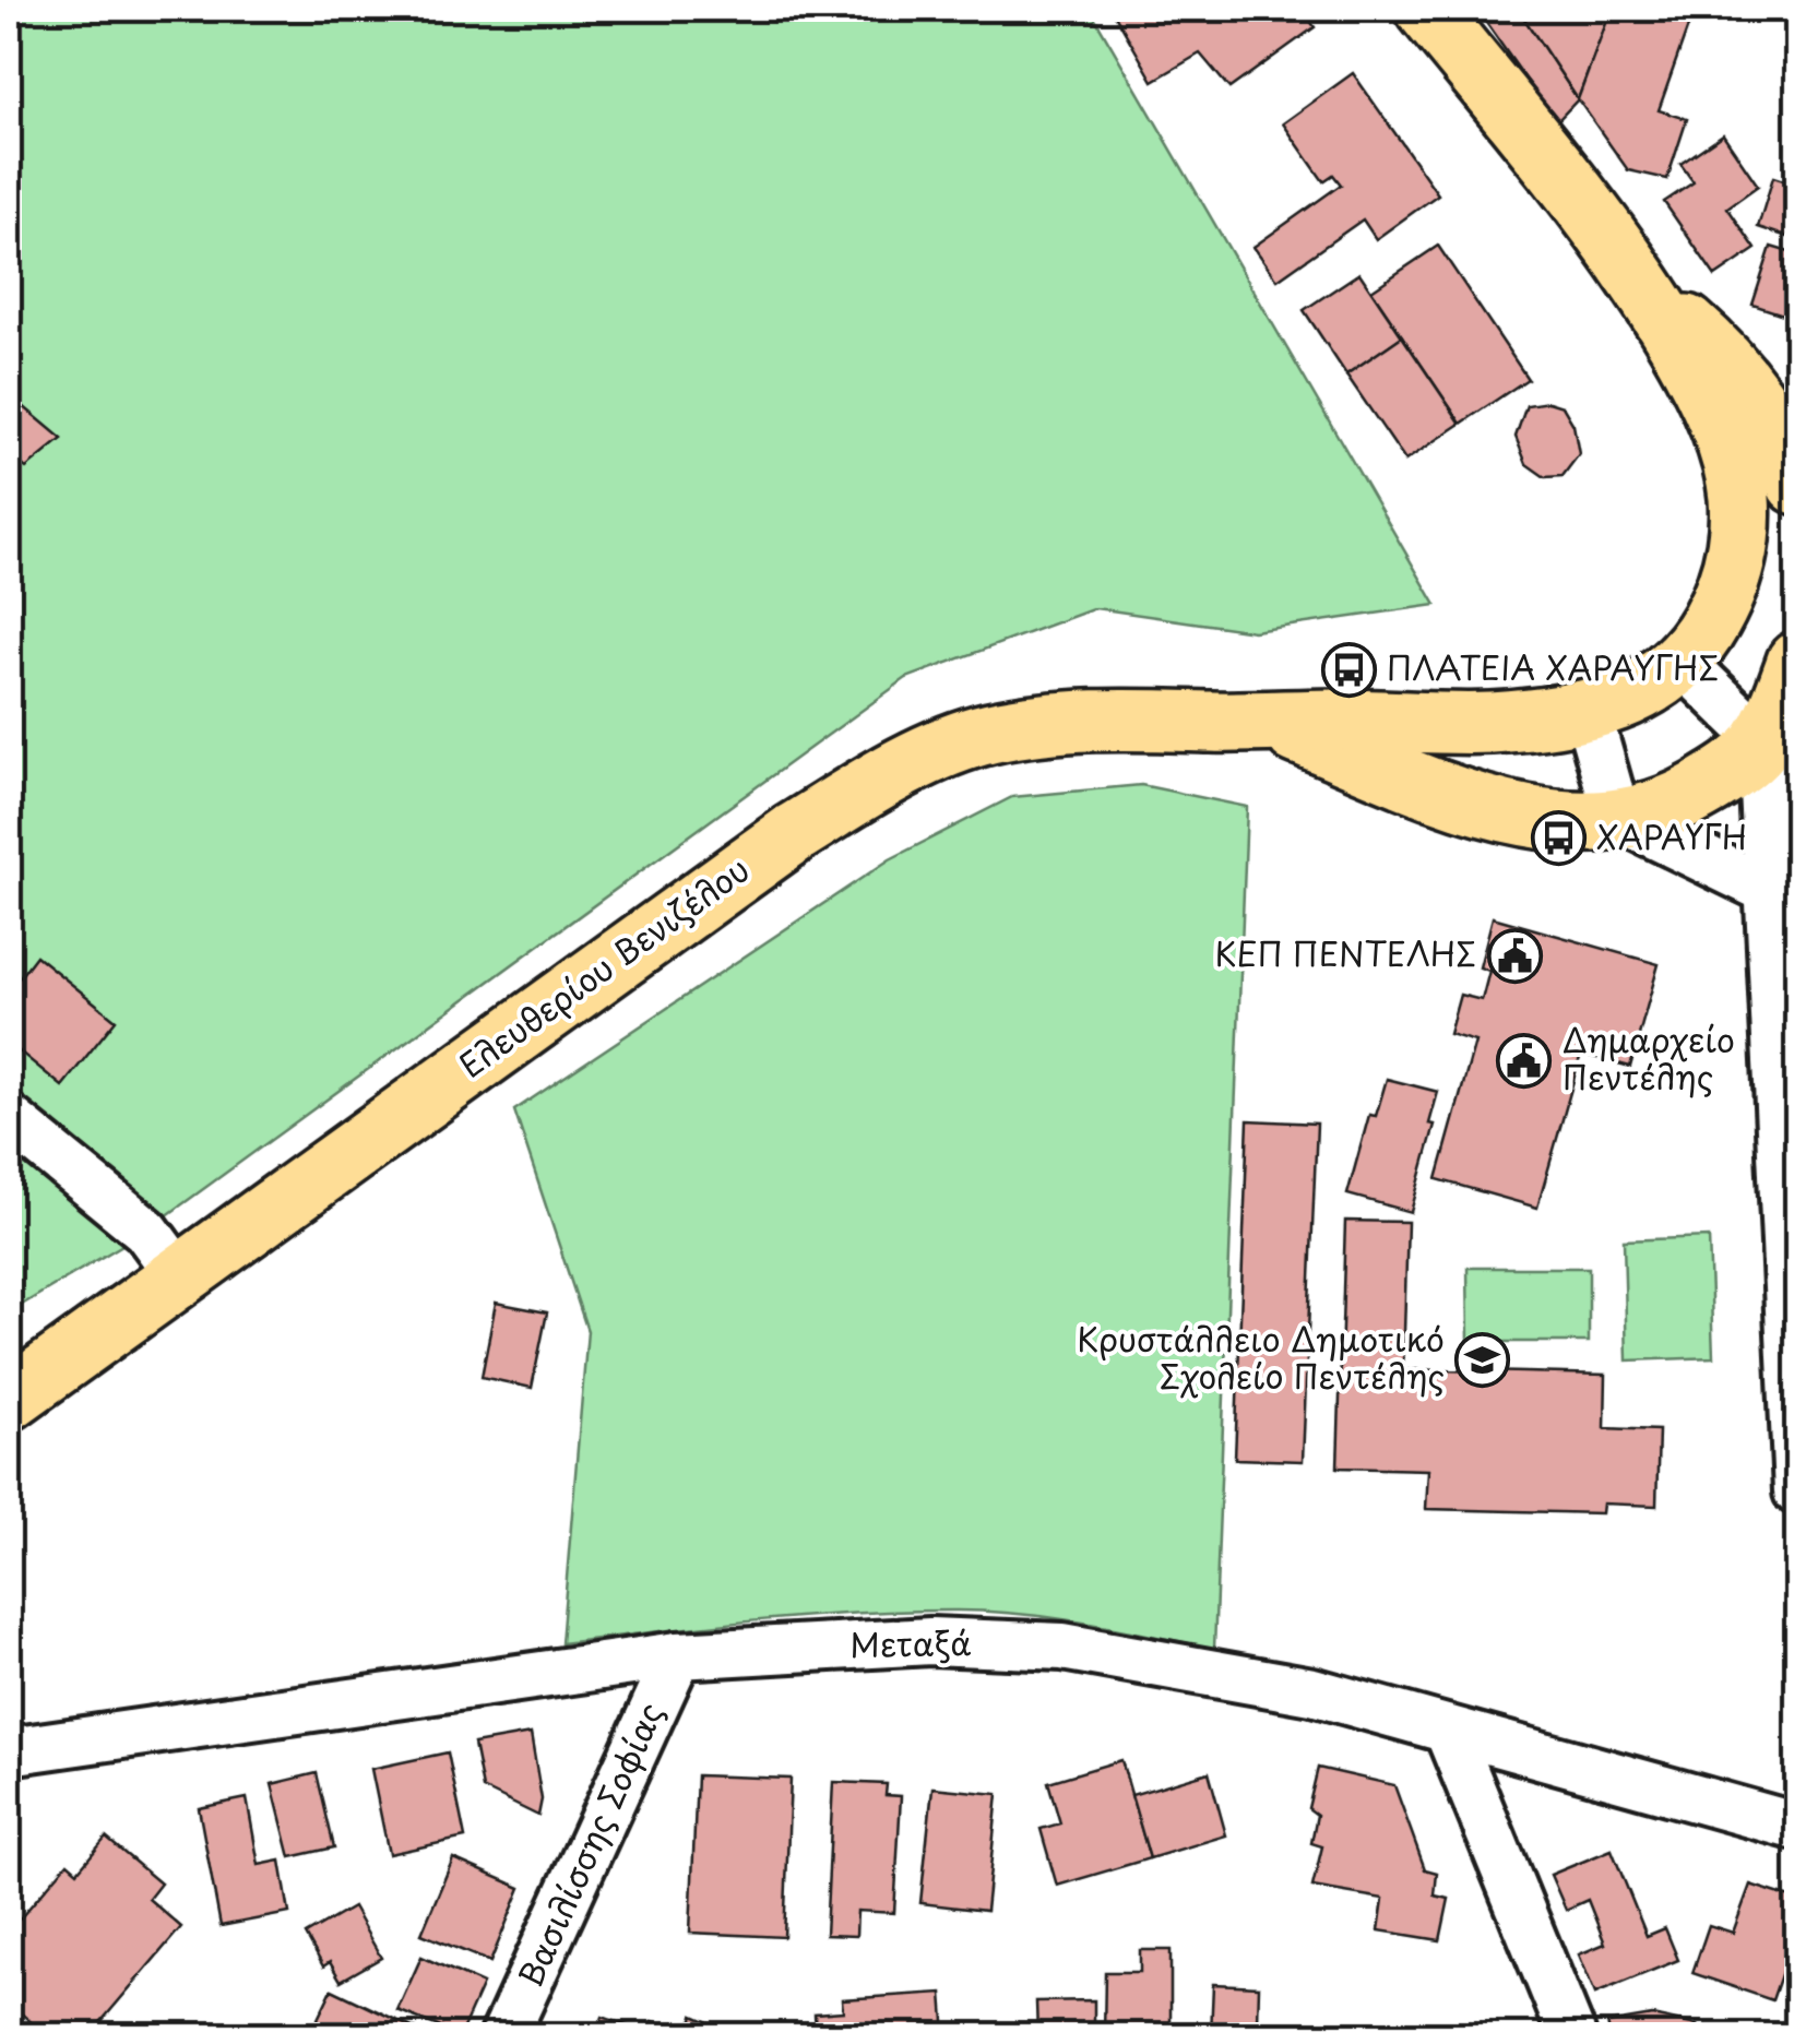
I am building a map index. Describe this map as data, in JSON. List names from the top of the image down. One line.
{"streets":{"main road":["Ελευθερίου Βενιζέλου"],"street":["Μεταξά","Βασιλίσσης Σοφίας"]},"crossings":[["Μεταξά","Βασιλίσσης Σοφίας"]],"places":{"bus stop":["ΠΛΑΤΕΙΑ ΧΑΡΑΥΓΗΣ","ΧΑΡΑΥΓΗ"],"public building":["ΚΕΠ ΠΕΝΤΕΛΗΣ","Δημαρχείο Πεντέλης"],"school or university":["Κρυστάλλειο Δημοτικό Σχολείο Πεντέλης"]}}
